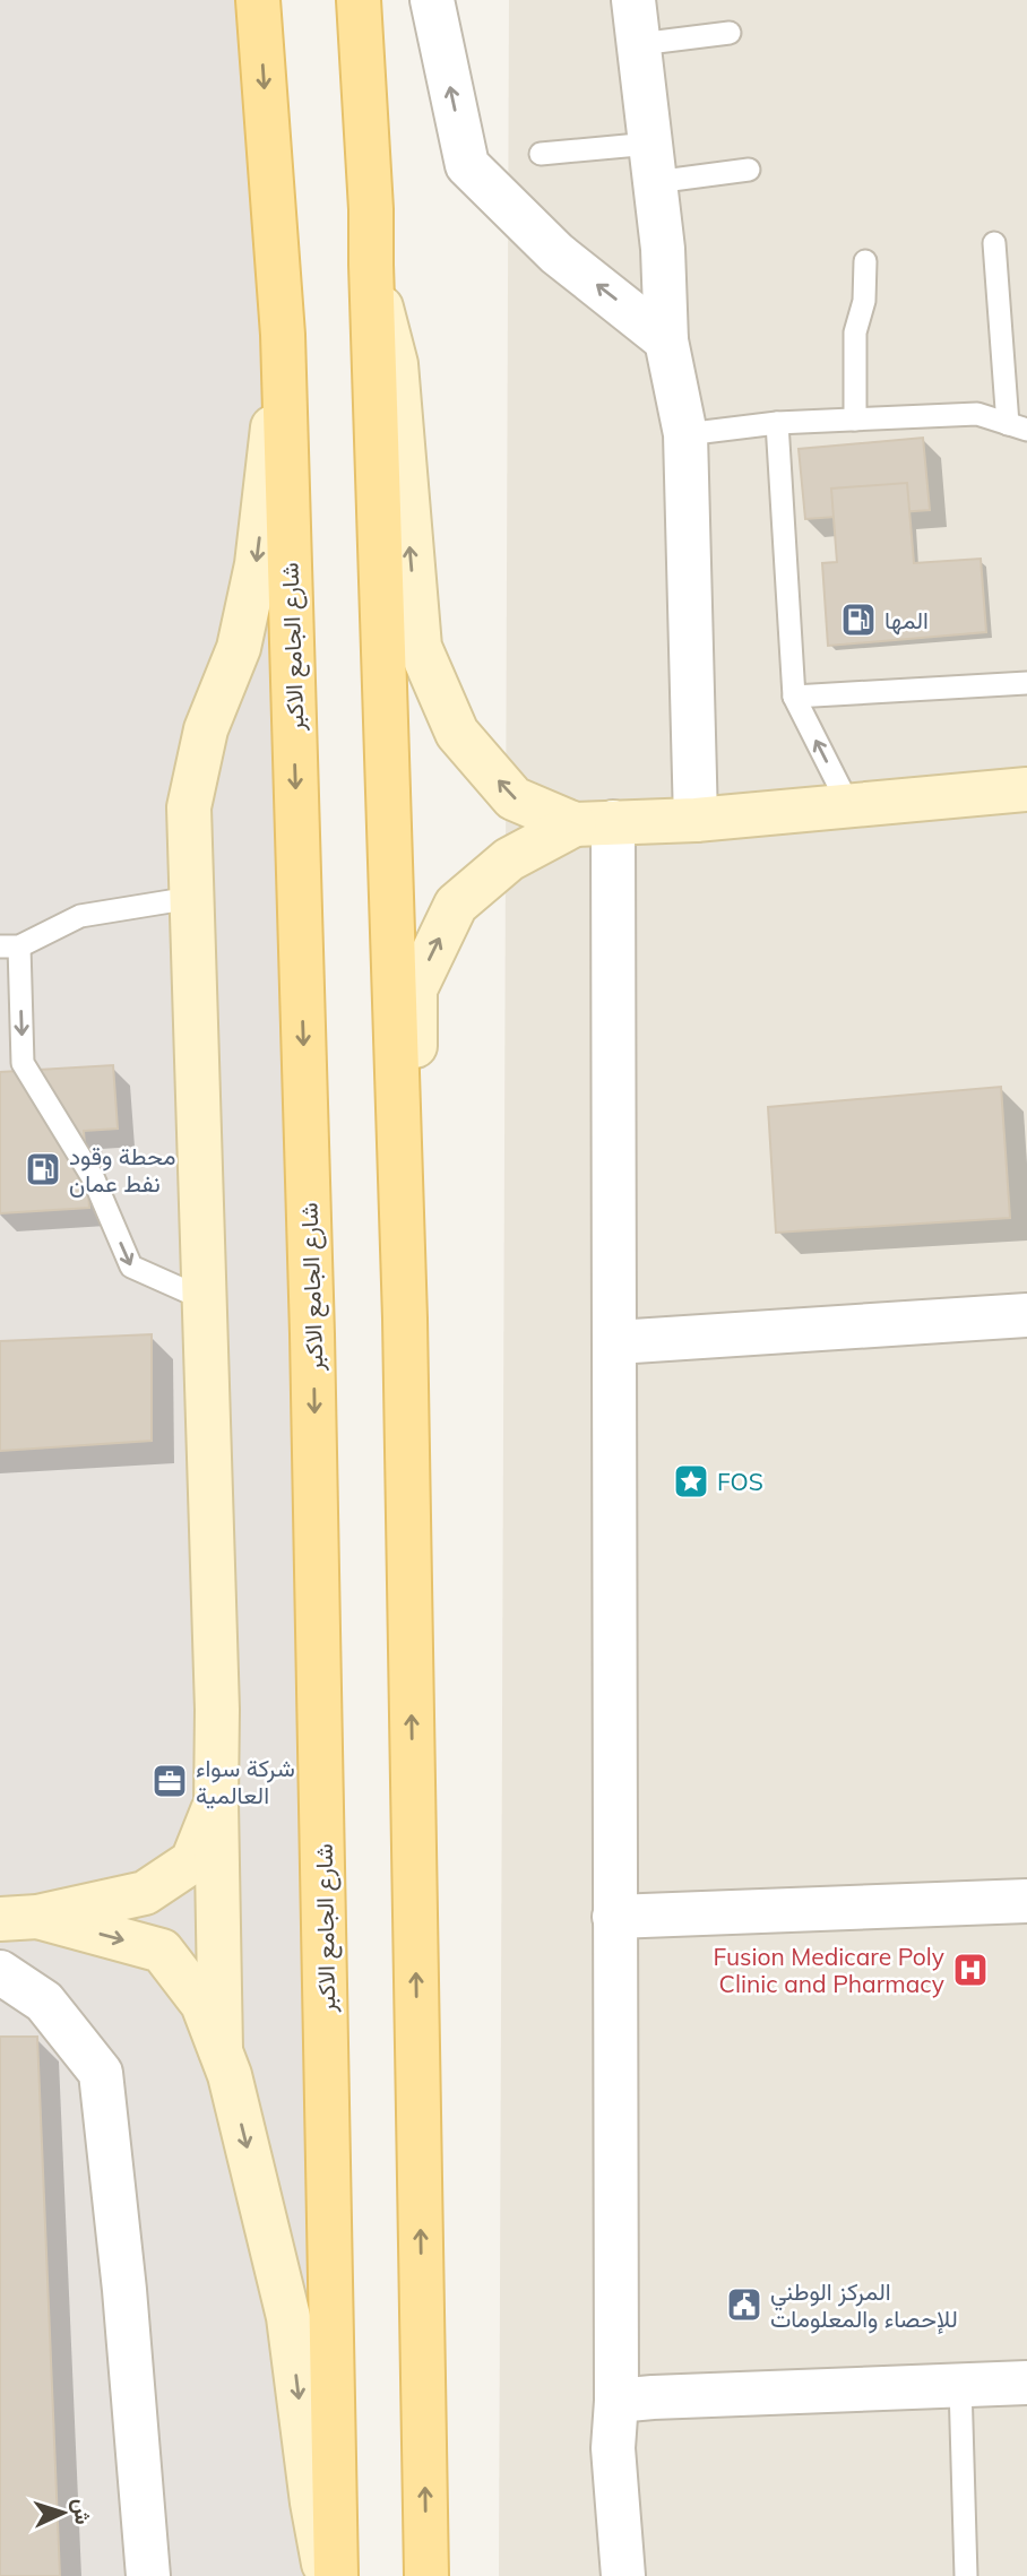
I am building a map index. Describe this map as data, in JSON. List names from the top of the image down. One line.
{"streets":{"main road":["شارع الجامع الاكبر"]},"places":{"fuel station":["المه‍ا","محطة وقود نفط عمان"],"place":["FOS"],"office":["شركة سواء العالمية"],"hospital":["Fusion Medicare Poly Clinic and Pharmacy"],"public building":["المركز الوطني للإحصاء والمعلومات"]},"north":"right"}
